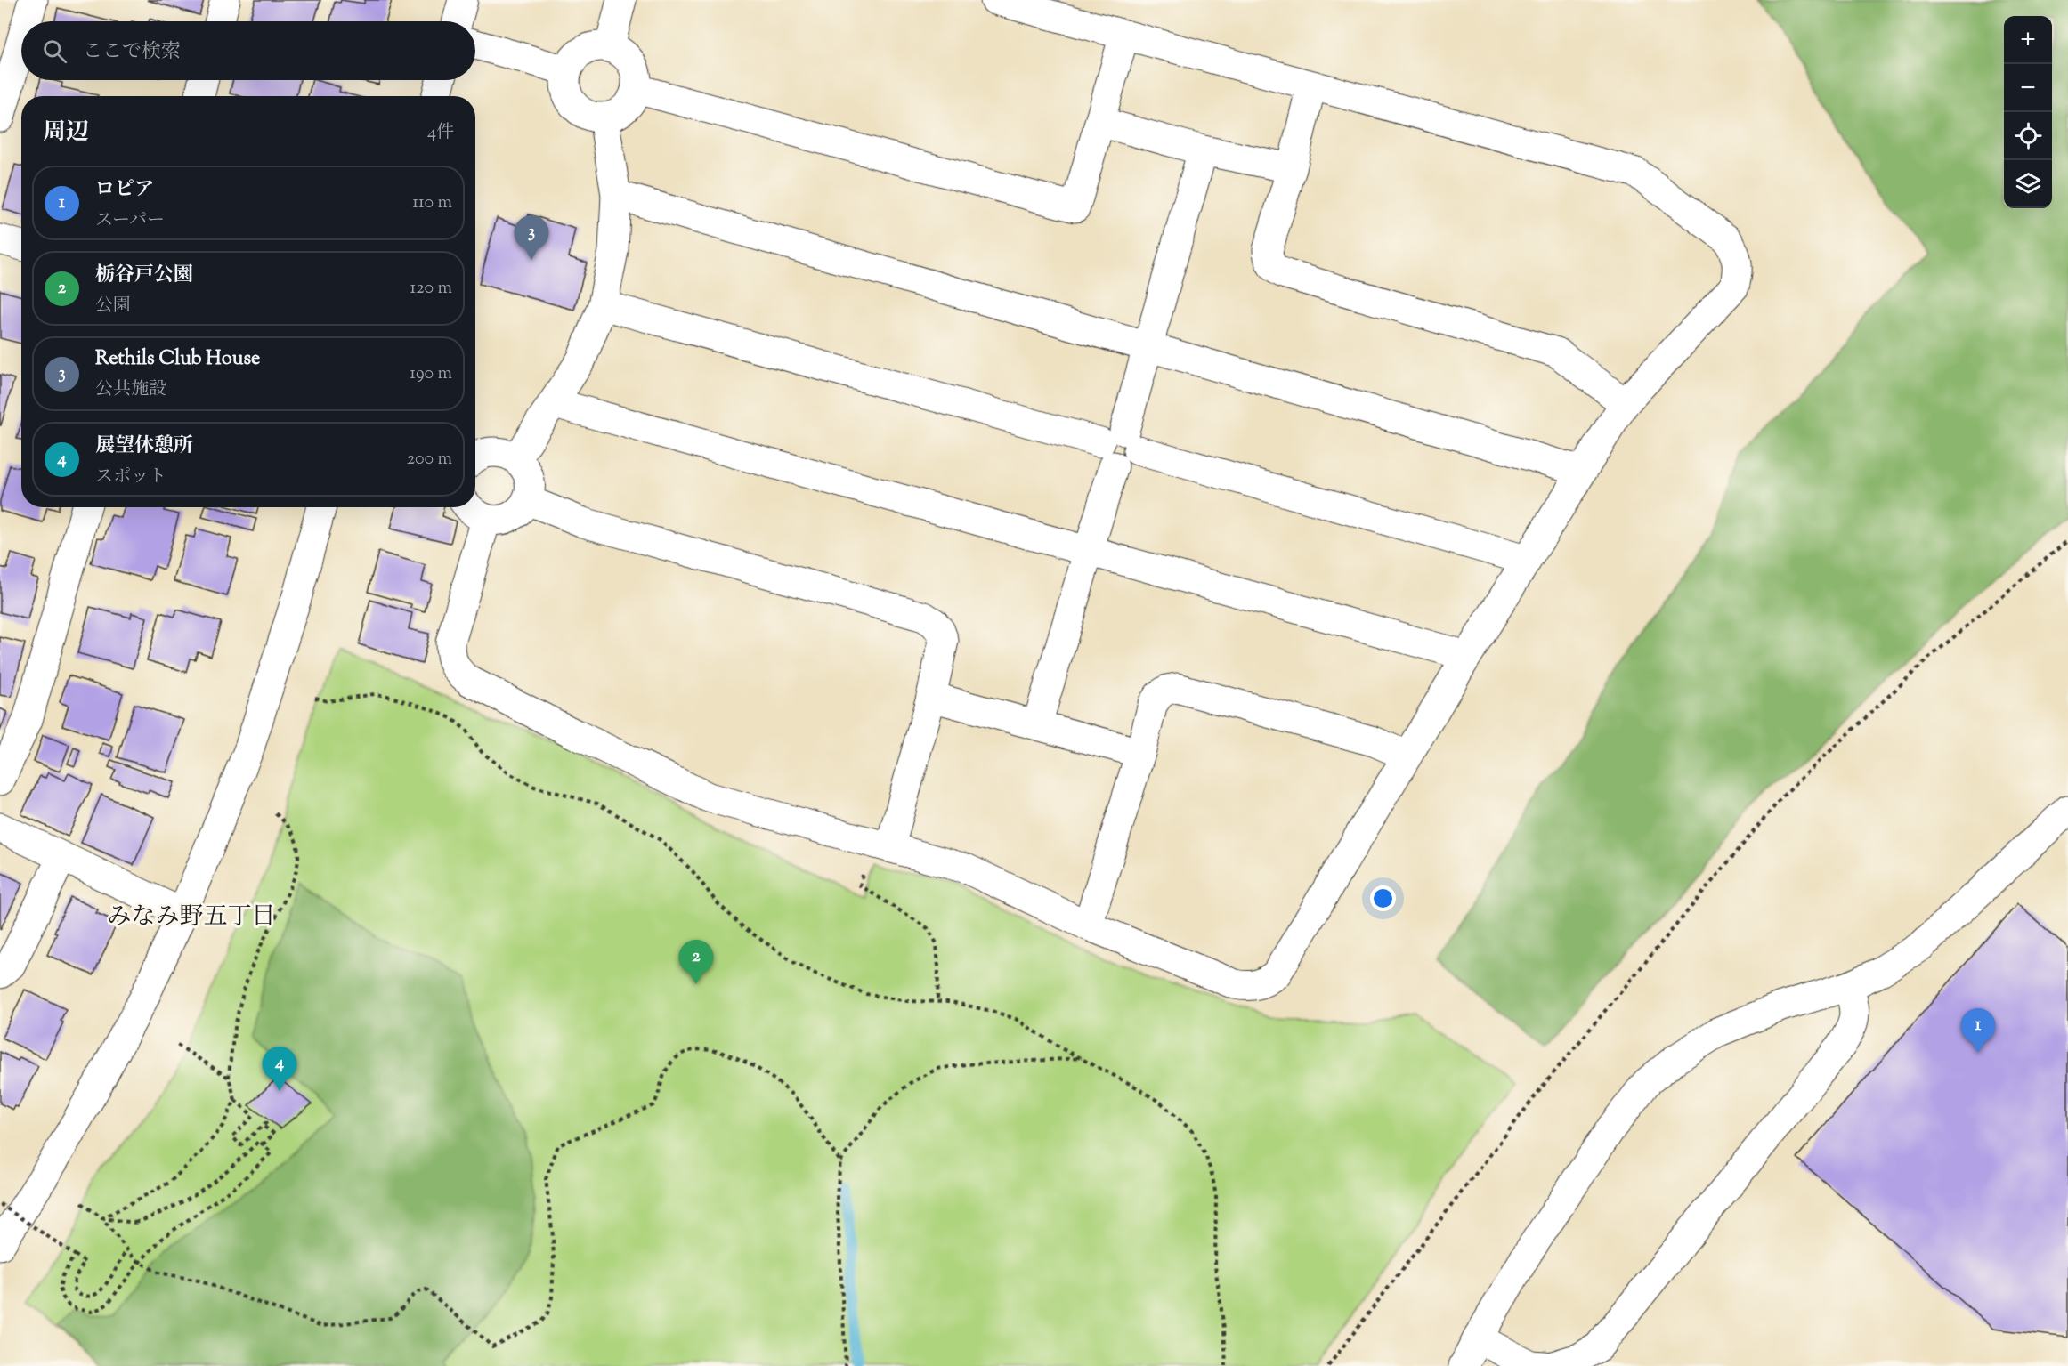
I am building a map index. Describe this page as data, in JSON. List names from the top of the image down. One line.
{"districts":["みなみ野五丁目"],"page":{"map_buttons":["+","−"],"search":"ここで検索","heading":["周辺","4件"],"list":[{"mark":"1","name":"ロピア","note":"スーパー","value":"110 m"},{"mark":"2","name":"栃谷戸公園","note":"公園","value":"120 m"},{"mark":"3","name":"Rethils Club House","note":"公共施設","value":"190 m"},{"mark":"4","name":"展望休憩所","note":"スポット","value":"200 m"}],"pins":["3","2","1","4"]}}
